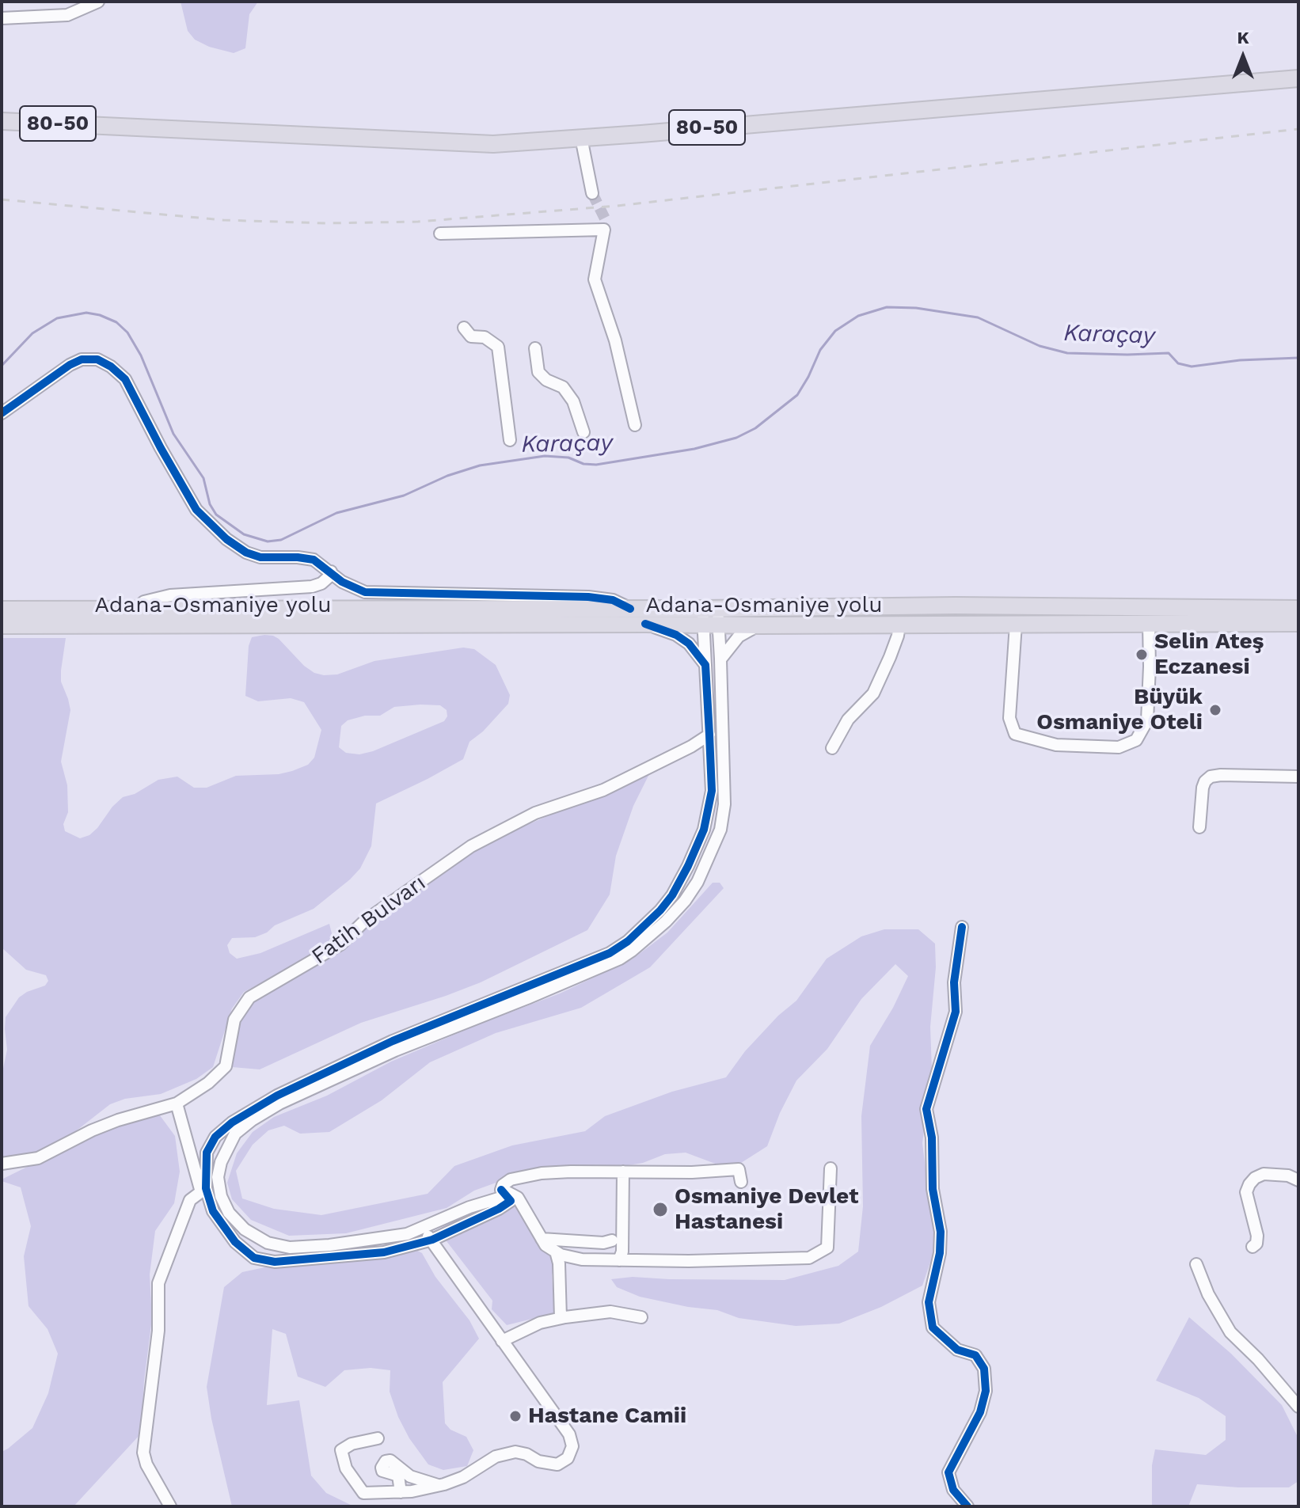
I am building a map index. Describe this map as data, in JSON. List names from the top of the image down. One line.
{"streets":{"highway":["80-50","Adana-Osmaniye yolu"],"street":["Fatih Bulvarı"]},"water":["Karaçay"],"places":["Selin Ateş Eczanesi","Büyük Osmaniye Oteli","Osmaniye Devlet Hastanesi","Hastane Camii"],"north":"top"}
